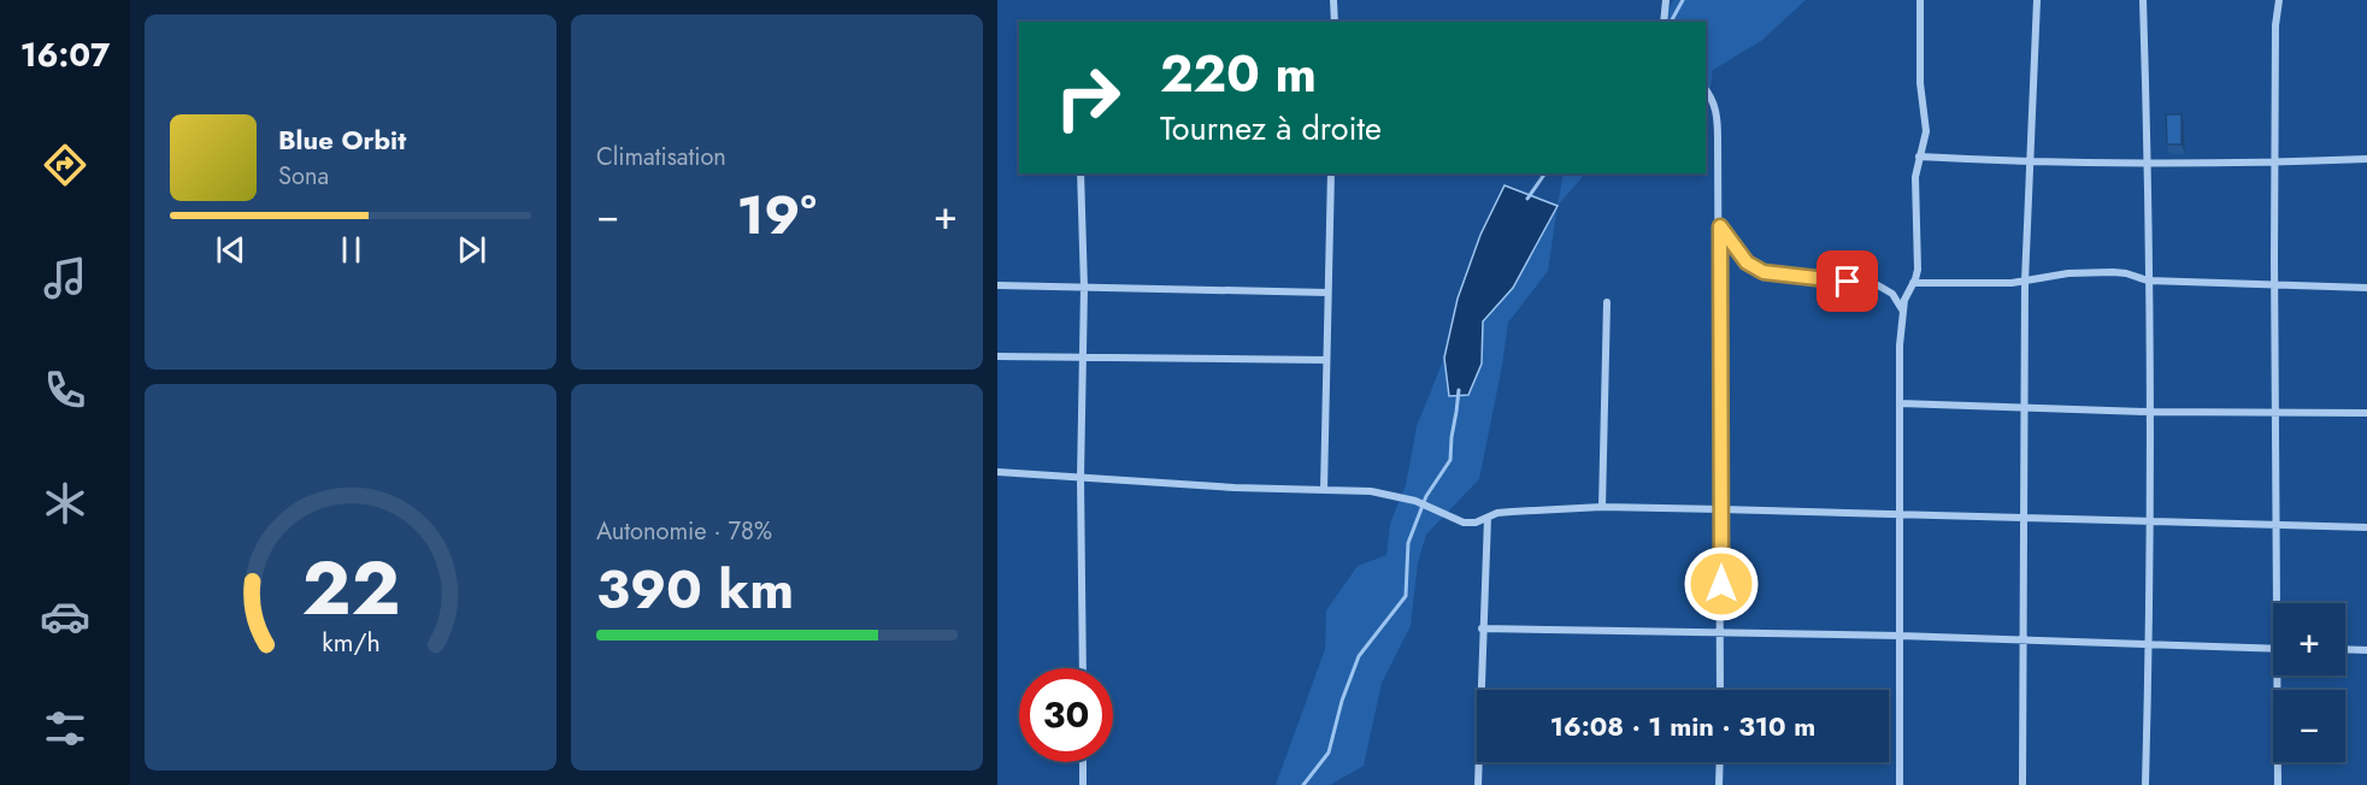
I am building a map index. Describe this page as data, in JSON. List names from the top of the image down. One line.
{"page":{"tabs":"16:07","tile":["Climatisation",["Autonomie · 78%","390 km"]],"turn":["220 m","Tournez à droite"],"song":["Blue Orbit","Sona"],"heat":["−","19°","+"],"map_buttons":["+","−"],"limit":"30","trip":"16:08 · 1 min · 310 m","gauge":["22","km/h"]}}
